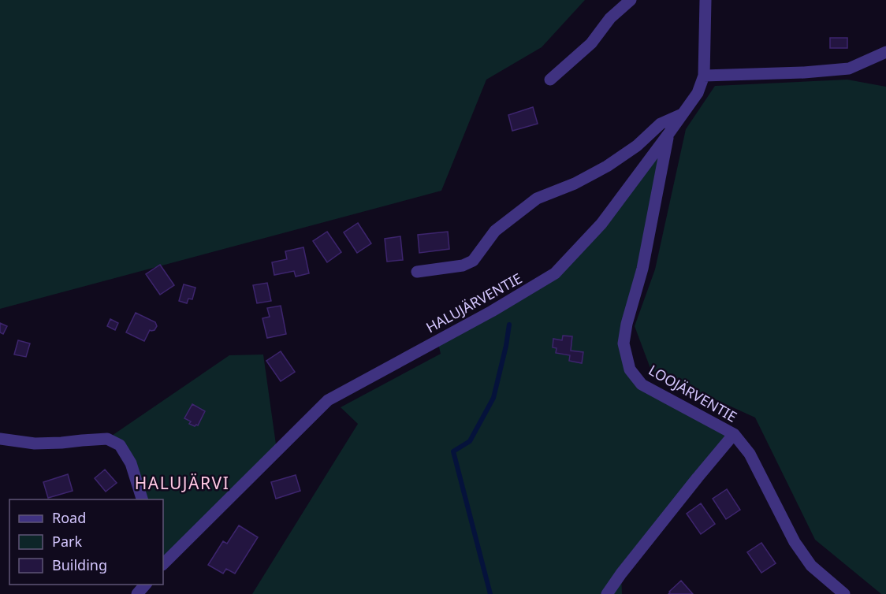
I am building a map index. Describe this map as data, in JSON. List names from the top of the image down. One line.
{"streets":{"street":["HALUJÄRVENTIE","LOOJÄRVENTIE"]},"crossings":[["HALUJÄRVENTIE","LOOJÄRVENTIE"]],"districts":["HALUJÄRVI"],"legend":["Road","Park","Building"]}
